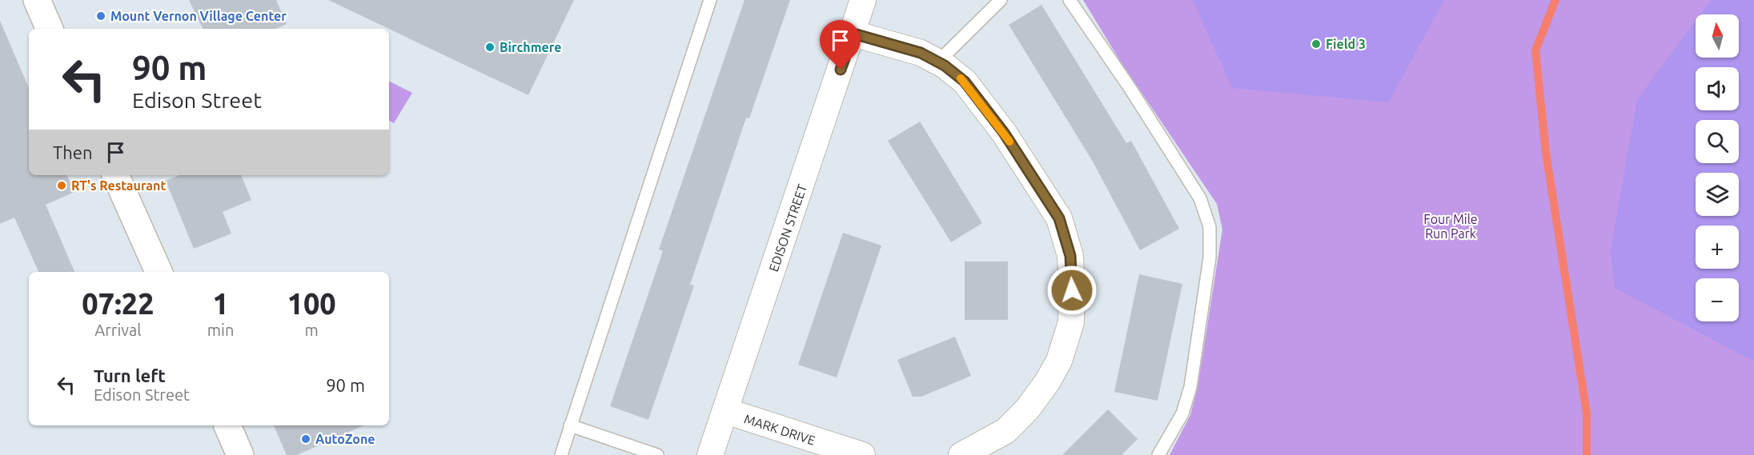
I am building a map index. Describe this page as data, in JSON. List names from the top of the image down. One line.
{"streets":{"street":["EDISON STREET","MARK DRIVE"]},"crossings":[["EDISON STREET","MARK DRIVE"]],"parks":["Four Mile Run Park"],"places":["Mount Vernon Village Center","Field 3","Birchmere","RT's Restaurant","AutoZone"],"north":"top","page":{"map_buttons":["+","−"],"turn":["90 m","Edison Street"],"then":"Then","eta":["07:22","Arrival","1","min","100","m"],"list":[{"name":"Turn left","note":"Edison Street","value":"90 m"}]}}
